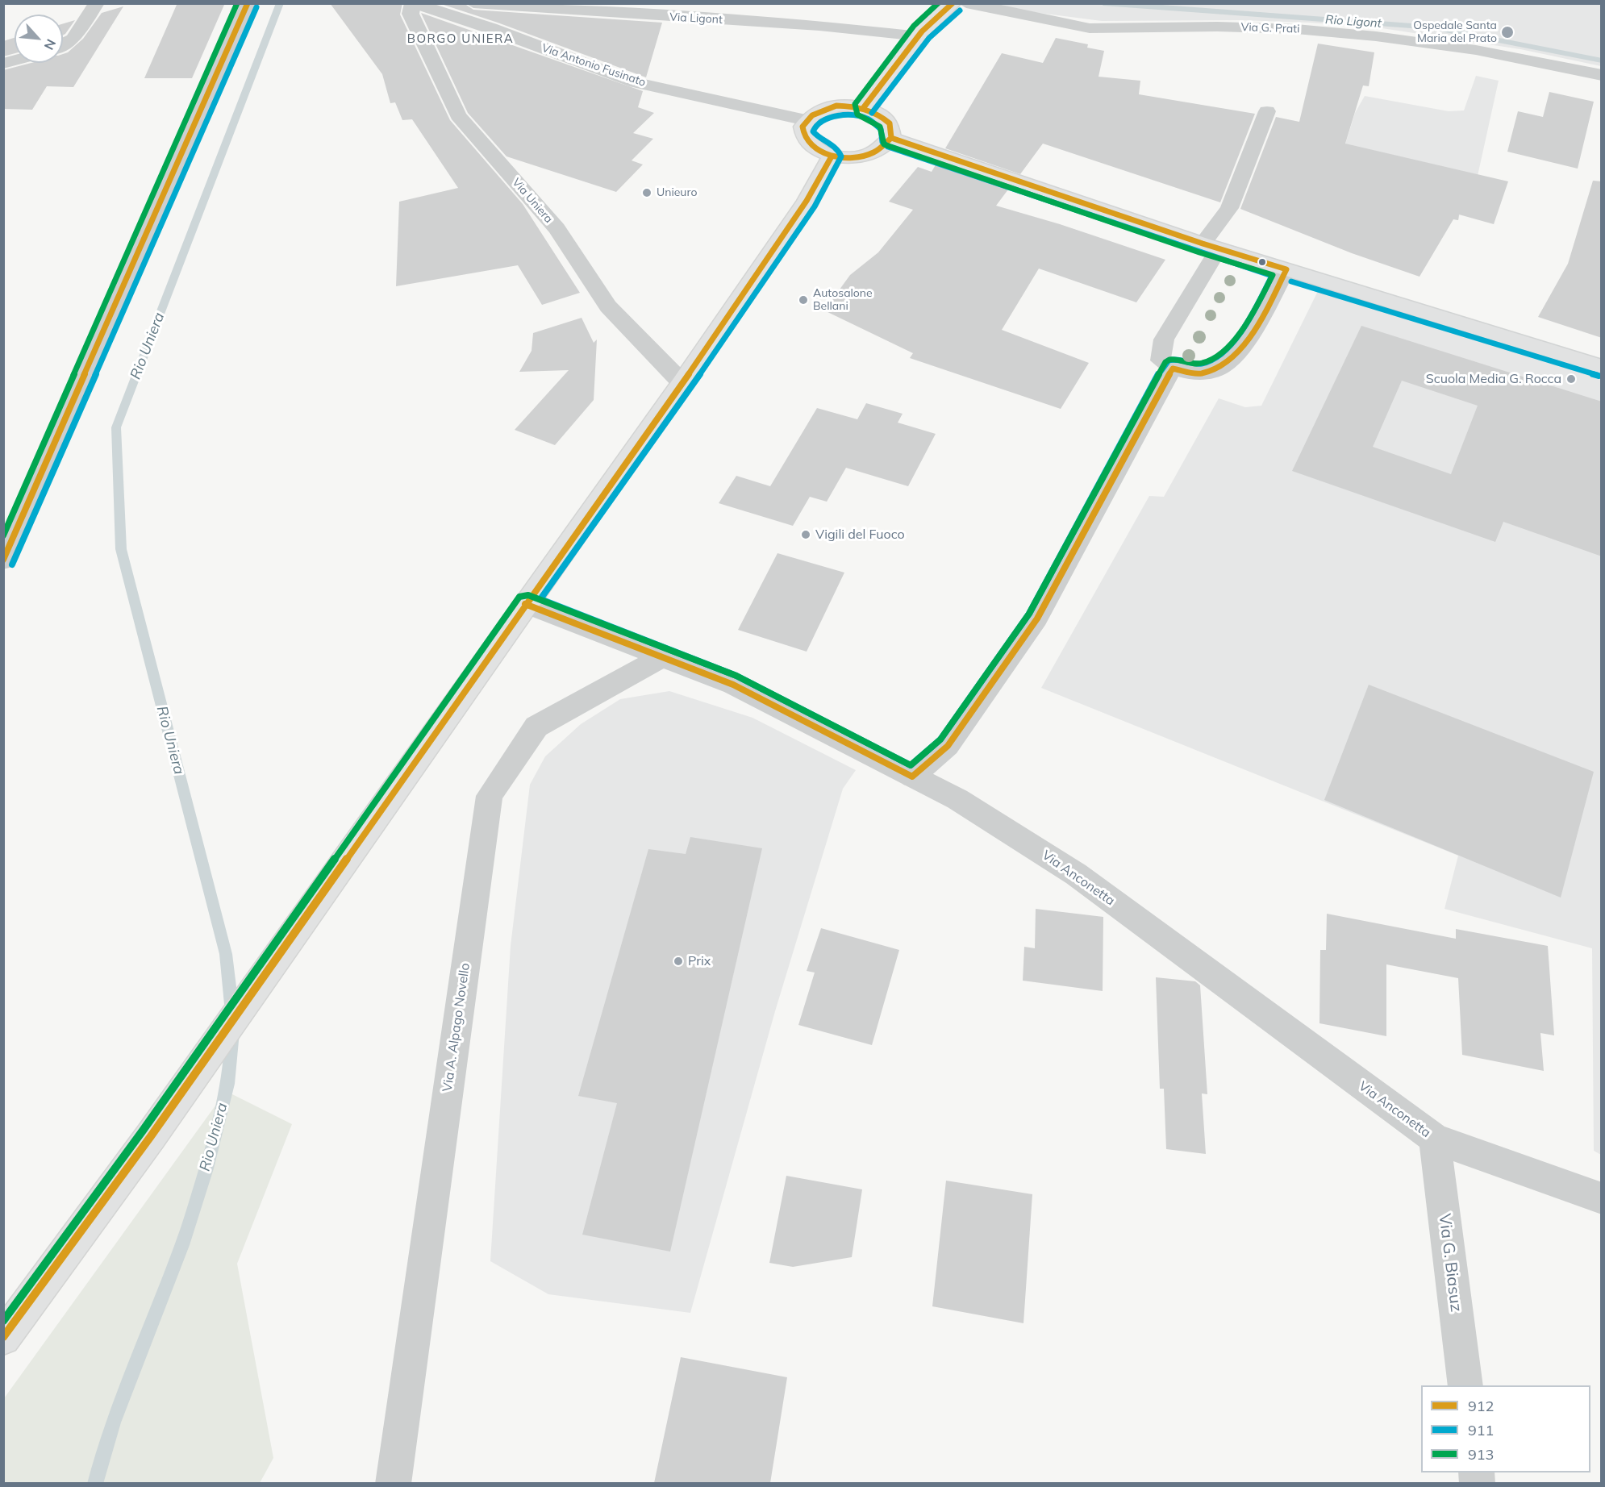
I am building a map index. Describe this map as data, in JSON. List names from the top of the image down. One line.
{"streets":{"street":["Via Ligont","Via G. Prati","Via Antonio Fusinato","Via Uniera","Via Anconetta","Via A. Alpago Novello","Via G. Biasuz"]},"crossings":[["Via Antonio Fusinato","Via Uniera"],["Via Anconetta","Via A. Alpago Novello"],["Via Anconetta","Via G. Biasuz"]],"districts":["BORGO UNIERA"],"water":["Rio Ligont","Rio Uniera"],"places":["Ospedale Santa Maria del Prato","Unieuro","Autosalone Bellani","Scuola Media G. Rocca","Vigili del Fuoco","Prix"],"lines":["transit line 912","transit line 913","transit line 911"],"legend":["912","911","913"],"north":"bottom right"}
